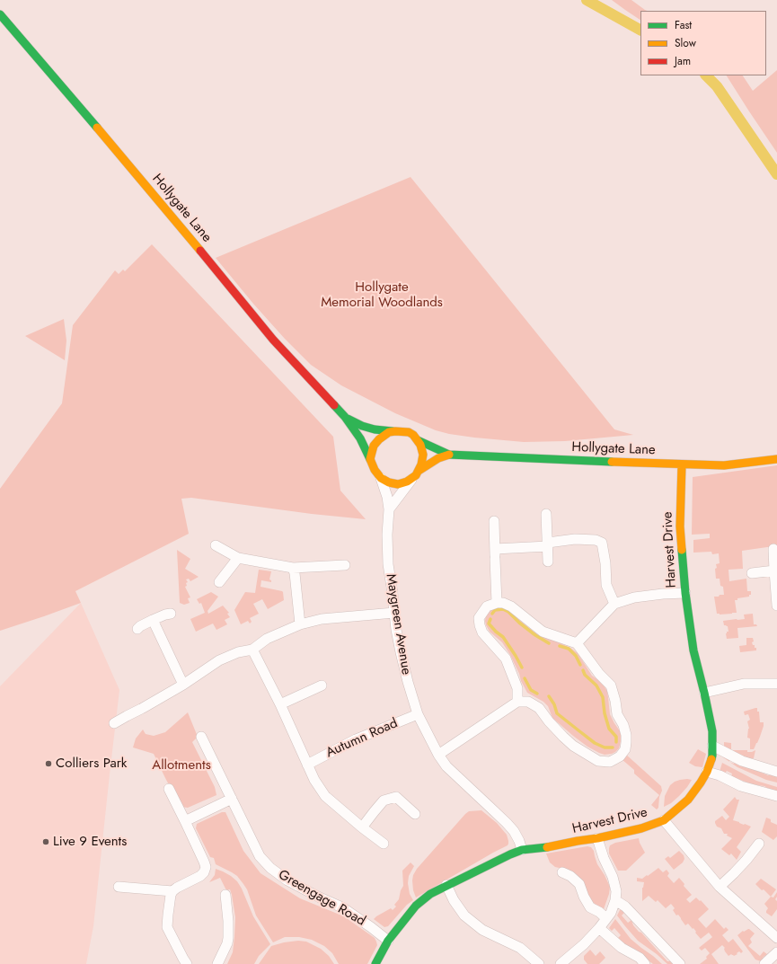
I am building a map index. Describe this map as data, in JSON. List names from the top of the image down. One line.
{"streets":{"street":["Hollygate Lane","Harvest Drive","Maygreen Avenue","Autumn Road","Greengage Road"]},"crossings":[["Hollygate Lane","Harvest Drive"],["Hollygate Lane","Maygreen Avenue"],["Harvest Drive","Maygreen Avenue"],["Harvest Drive","Greengage Road"],["Maygreen Avenue","Autumn Road"]],"parks":["Hollygate Memorial Woodlands","Allotments"],"places":["Colliers Park","Live 9 Events"],"legend":["Fast","Slow","Jam"]}
